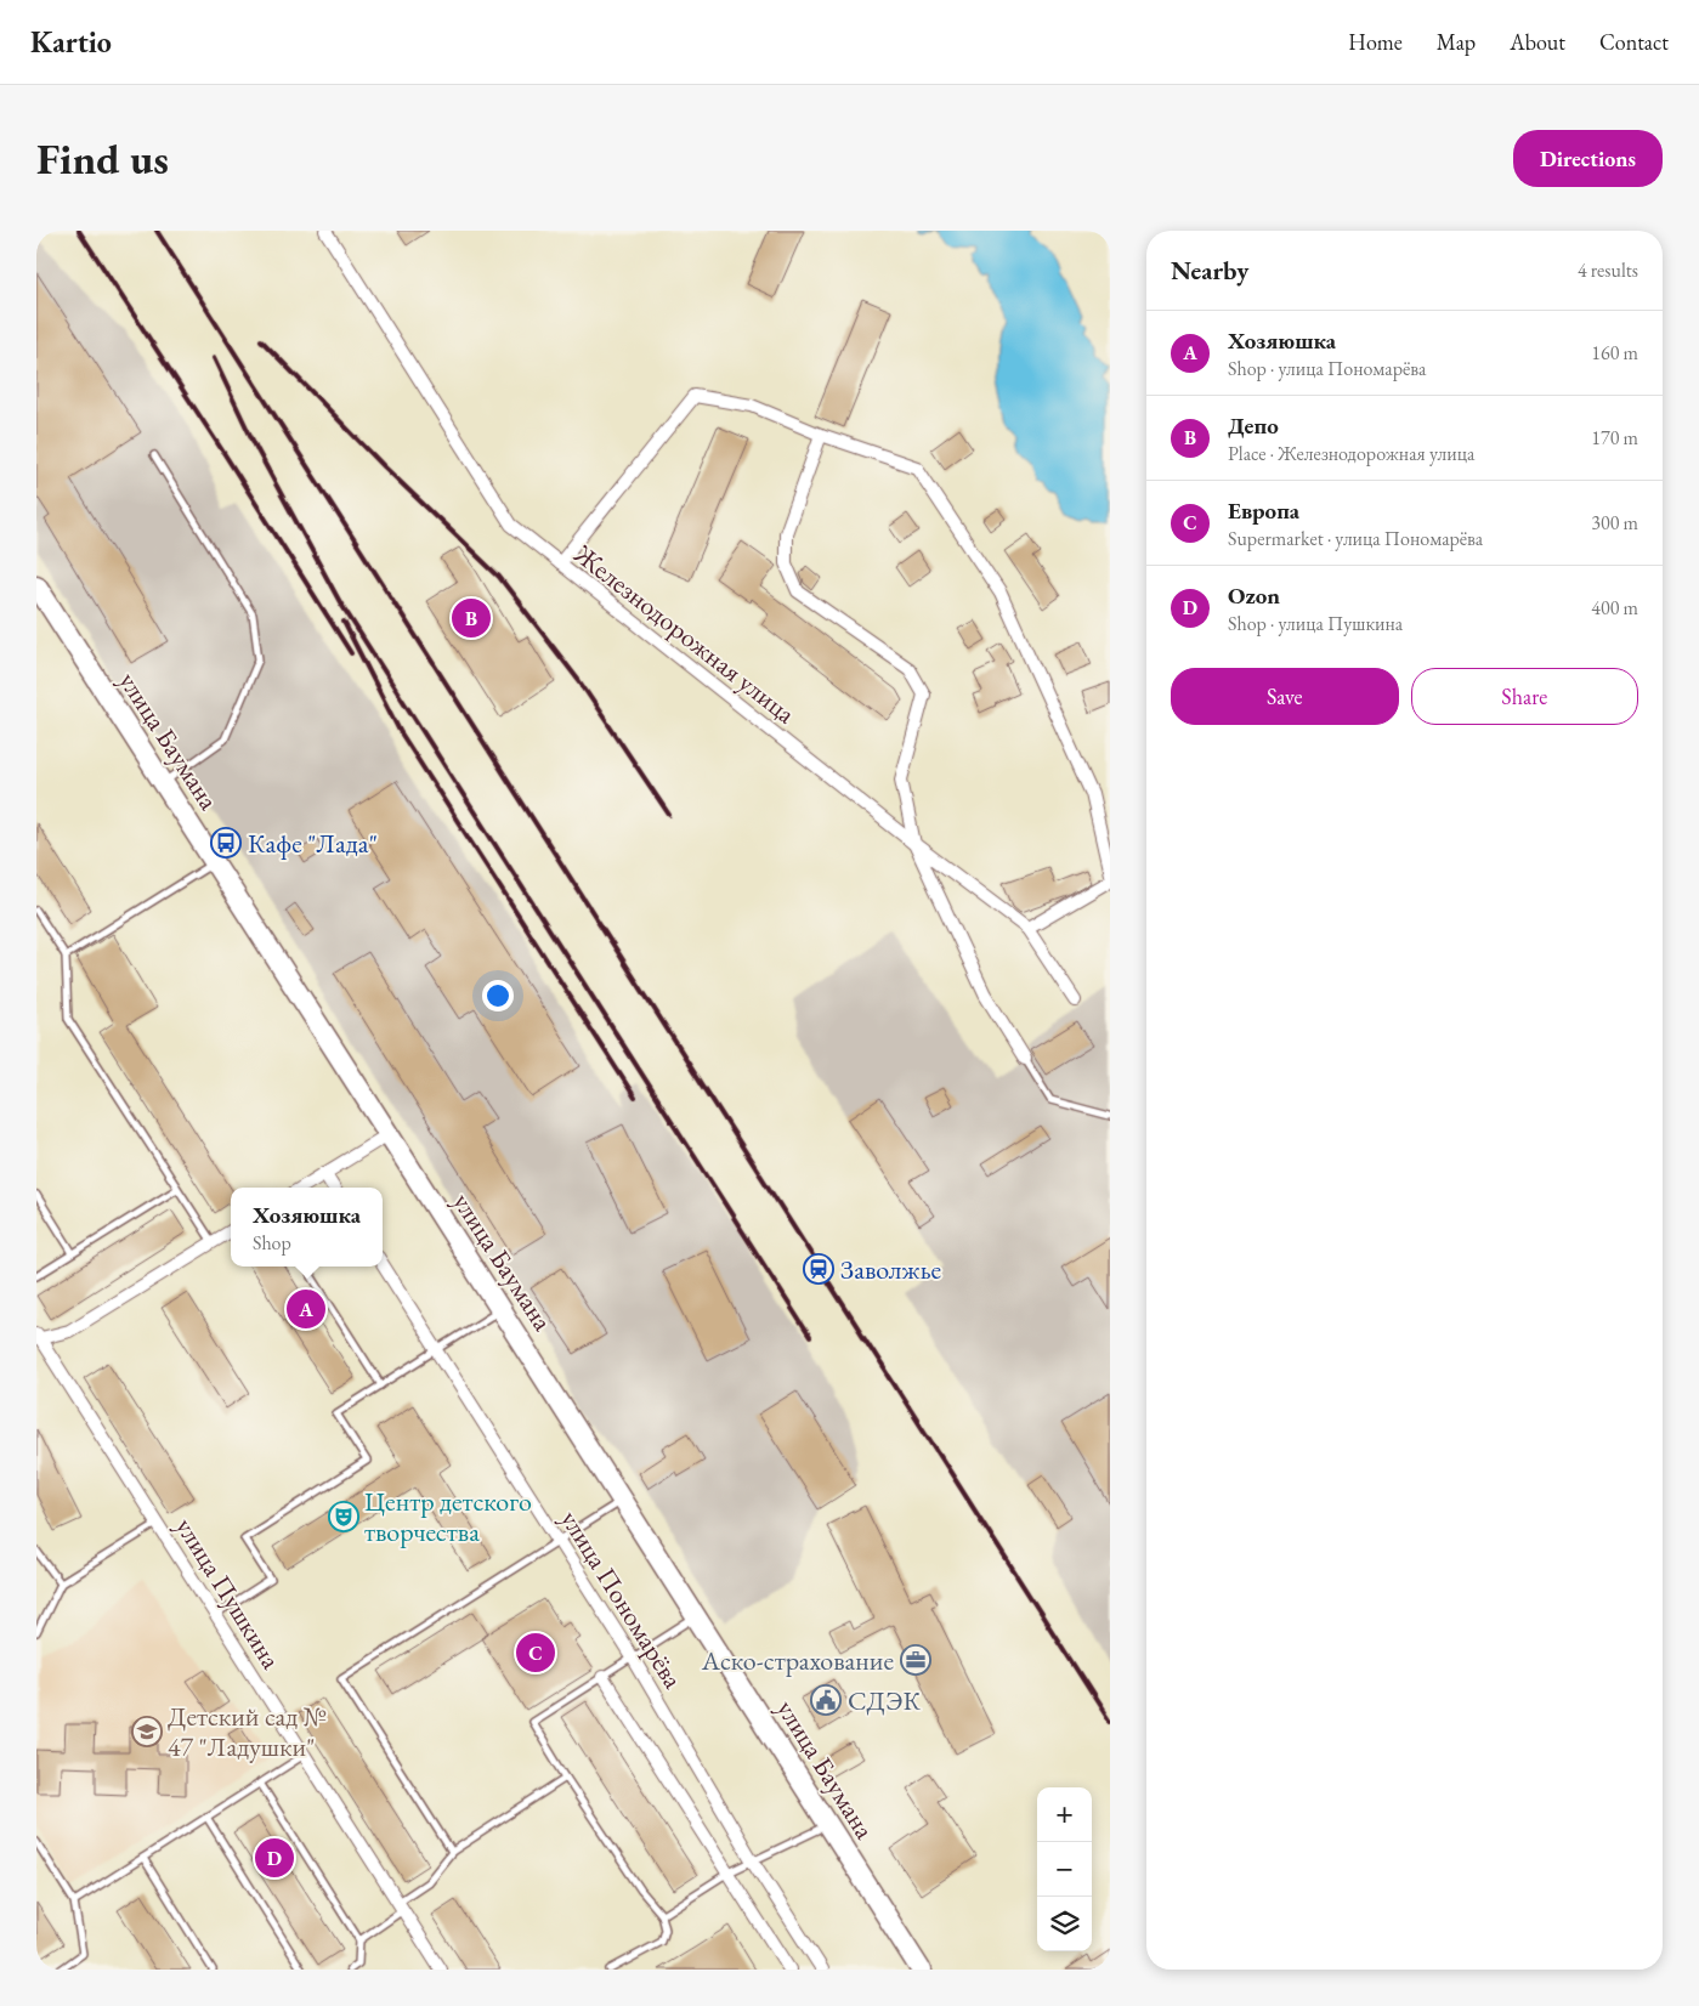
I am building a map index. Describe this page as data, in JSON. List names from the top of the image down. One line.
{"streets":{"main road":["улица Баумана"],"street":["Железнодорожная улица","улица Пушкина","улица Пономарёва"]},"places":{"bus stop":["Кафе \"Лада\""],"station":["Заволжье"],"theatre":["Центр детского творчества"],"office":["Аско-страхование"],"public building":["СДЭК"],"school or university":["Детский сад № 47 \"Ладушки\""]},"page":{"header":"Kartio","nav":["Home","Map","About","Contact"],"buttons":["Directions",["Save","Share"]],"title":"Find us","heading":["Nearby","4 results"],"list":[{"mark":"A","name":"Хозяюшка","note":"Shop · улица Пономарёва","value":"160 m"},{"mark":"B","name":"Депо","note":"Place · Железнодорожная улица","value":"170 m"},{"mark":"C","name":"Европа","note":"Supermarket · улица Пономарёва","value":"300 m"},{"mark":"D","name":"Ozon","note":"Shop · улица Пушкина","value":"400 m"}],"pins":["B","A","C","D"],"popup":["Хозяюшка","Shop"],"map_buttons":["+","−"]}}
